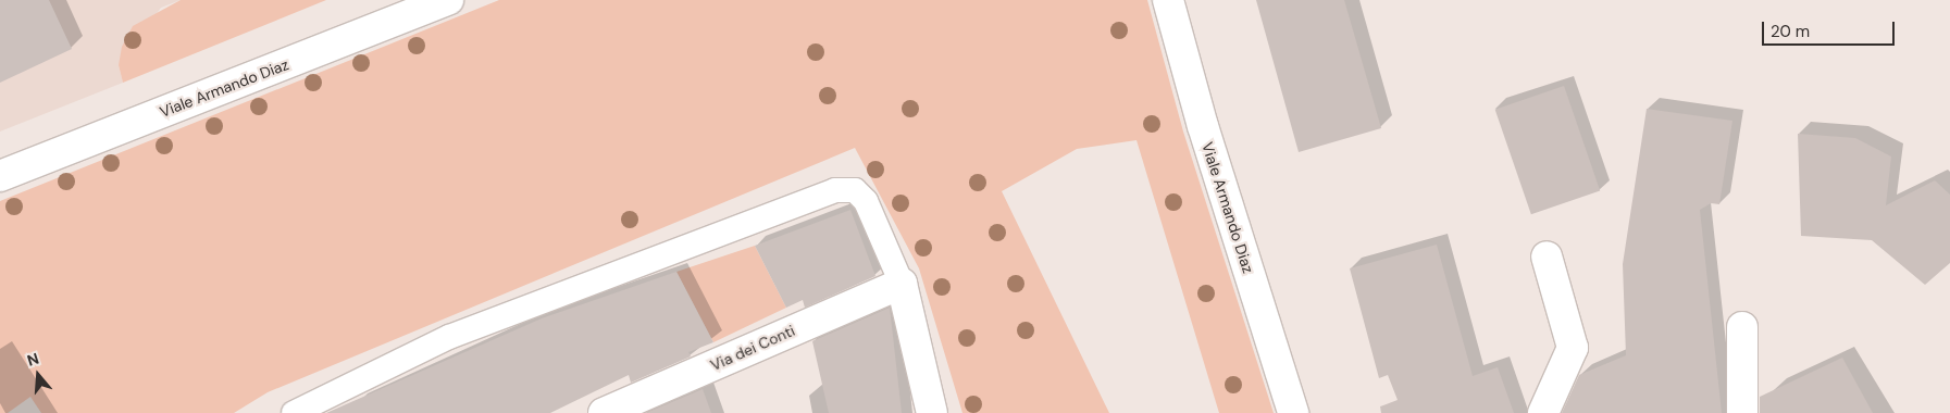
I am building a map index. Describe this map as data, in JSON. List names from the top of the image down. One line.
{"streets":{"street":["Viale Armando Diaz","Via dei Conti"]},"scale_bar":"20 m","north":"top"}
